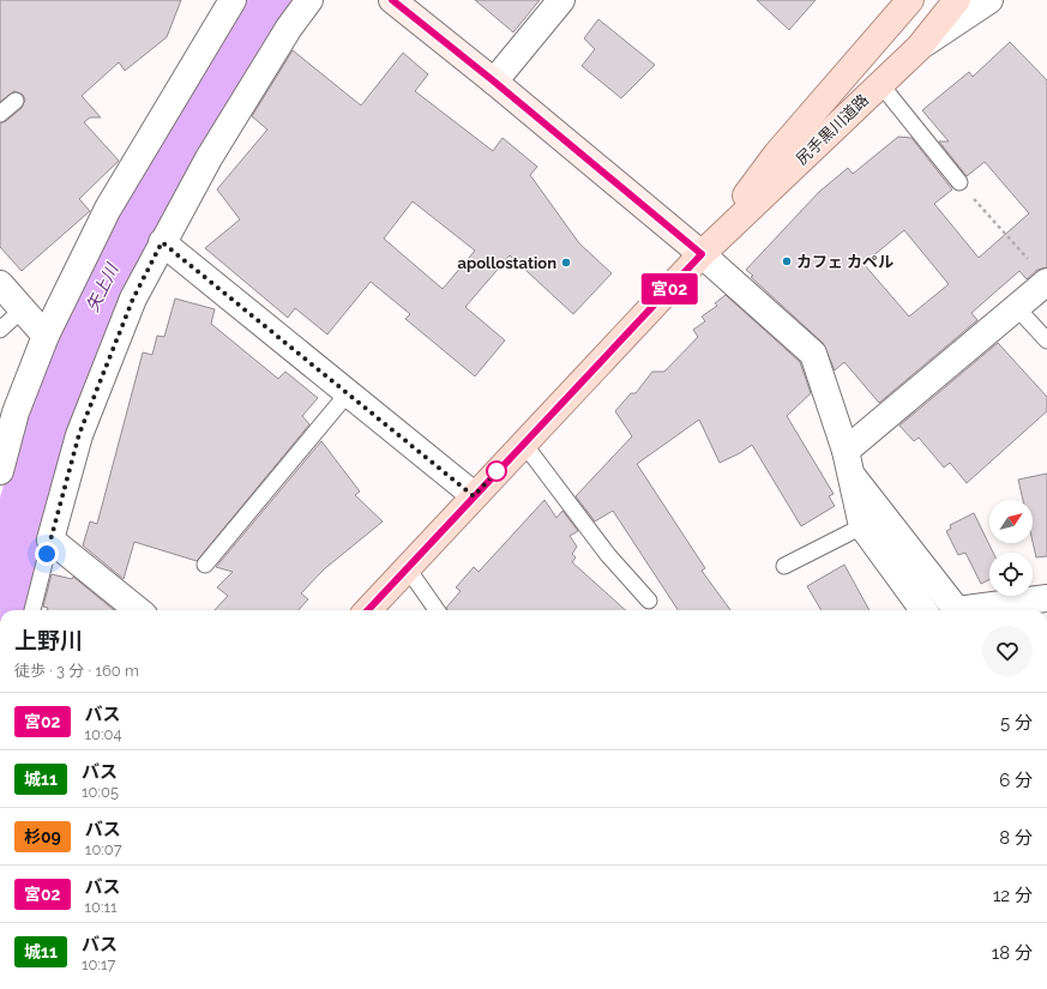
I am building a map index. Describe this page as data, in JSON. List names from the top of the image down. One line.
{"streets":{"main road":["尻手黒川道路"]},"water":["矢上川"],"places":["カフェ カペル","apollostation"],"lines":["bus line 宮02"],"north":"top right","page":{"on_map":"宮02","heading":["上野川","徒歩 · 3 分 · 160 m"],"list":[{"mark":"宮02","name":"バス","note":"10:04","value":"5 分"},{"mark":"城11","name":"バス","note":"10:05","value":"6 分"},{"mark":"杉09","name":"バス","note":"10:07","value":"8 分"},{"mark":"宮02","name":"バス","note":"10:11","value":"12 分"},{"mark":"城11","name":"バス","note":"10:17","value":"18 分"}]}}
